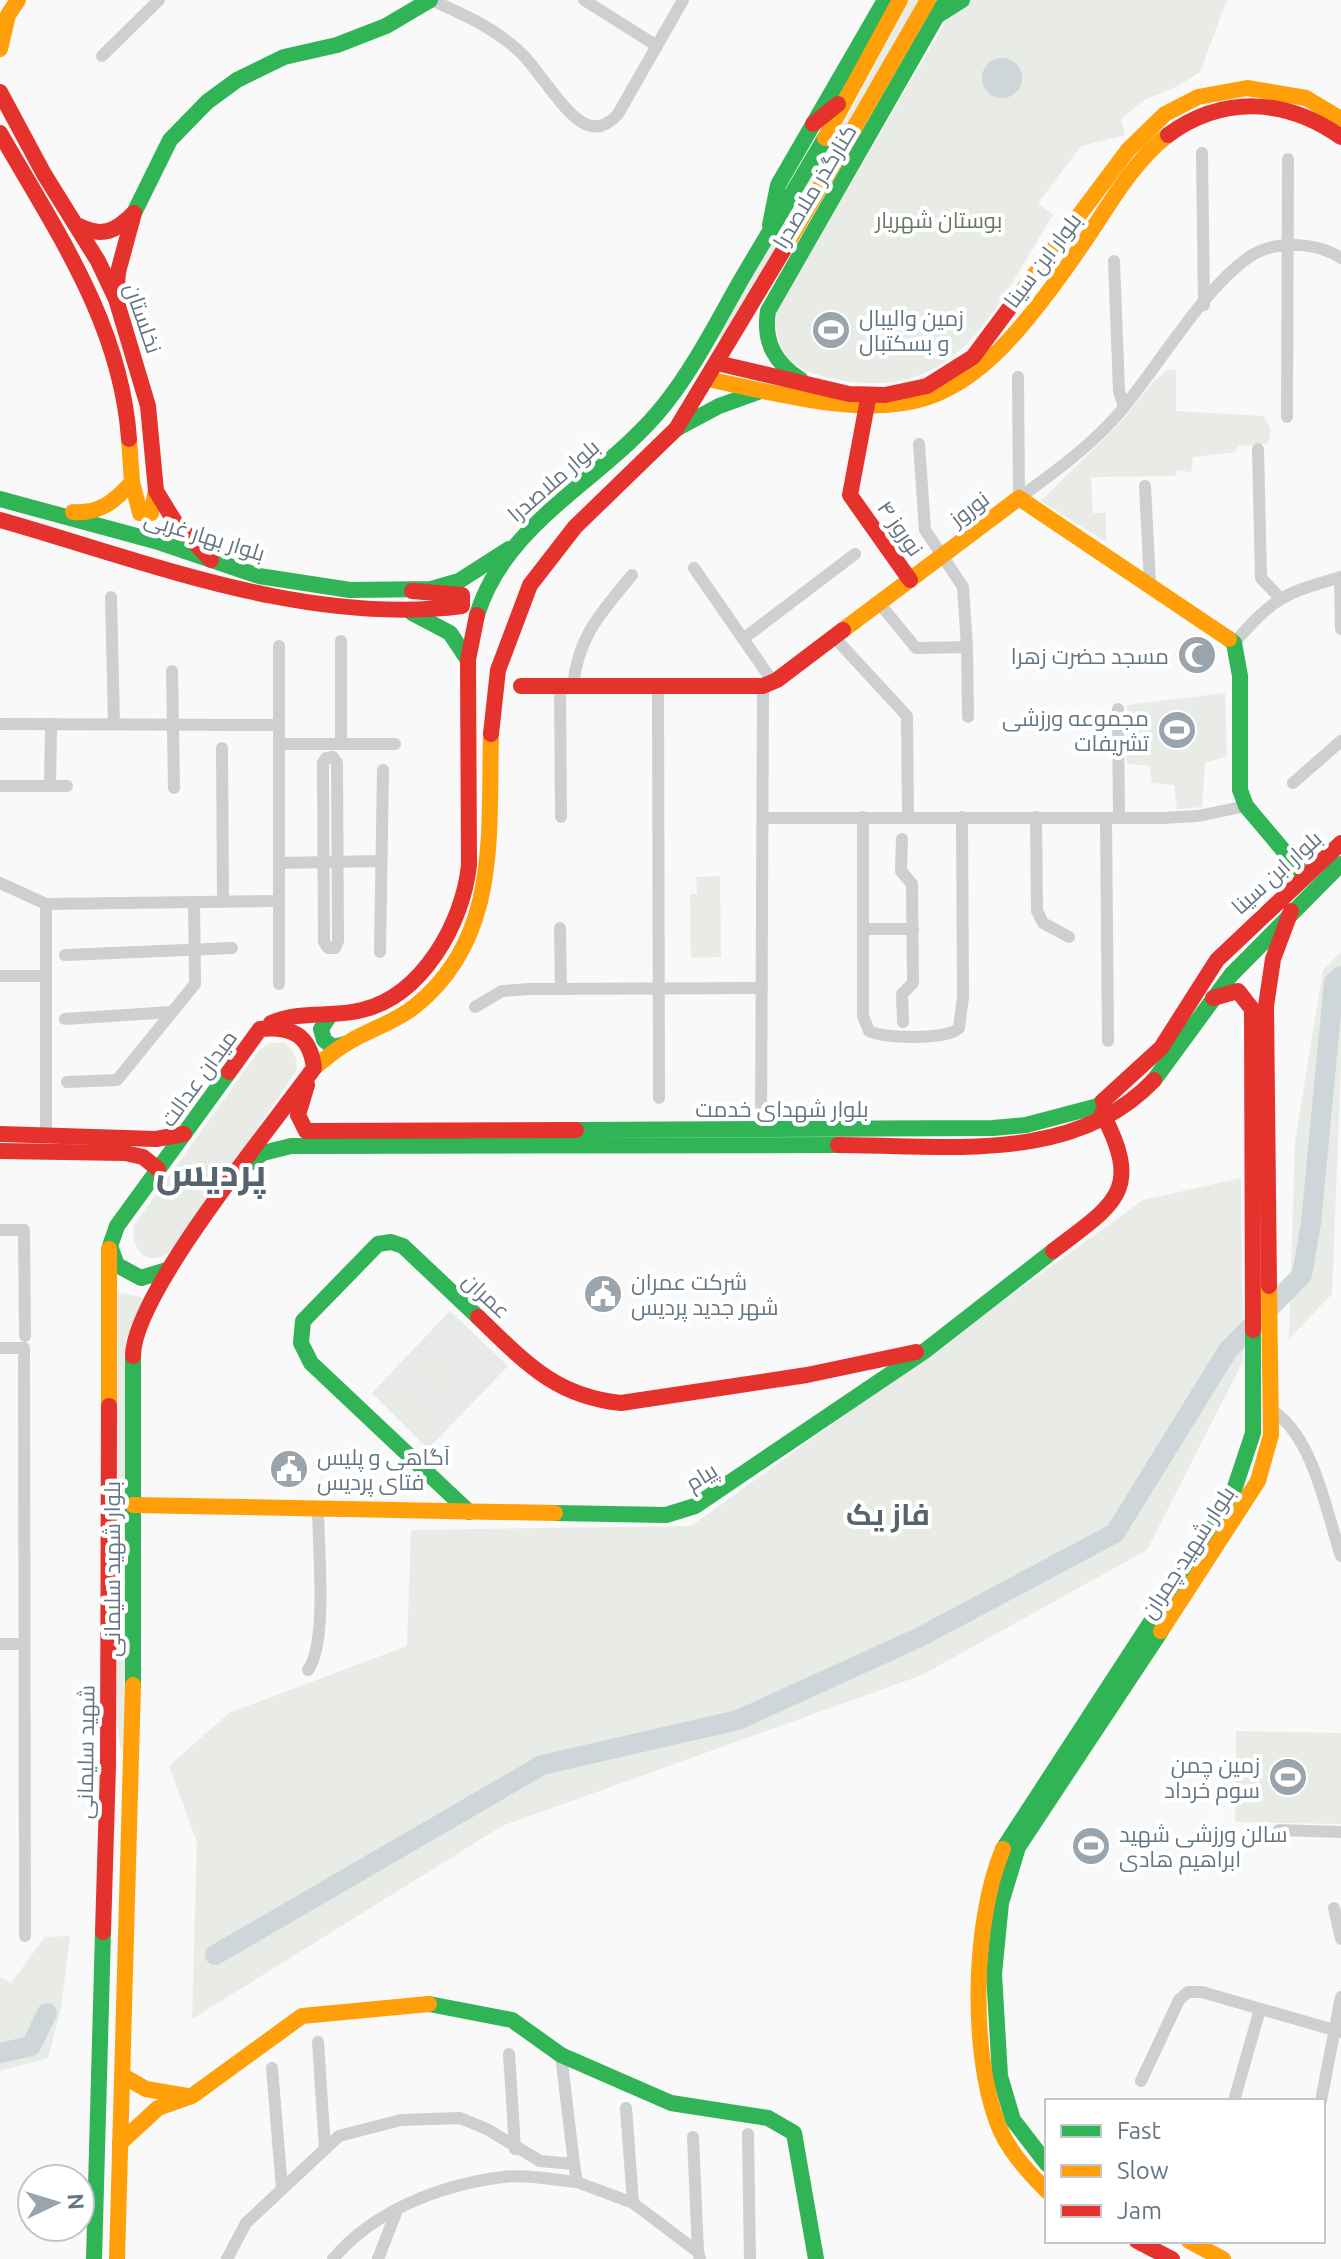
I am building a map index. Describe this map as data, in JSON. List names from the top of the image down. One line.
{"streets":{"main road":["کنارگذر ملاصدرا","بلوار ابن سینا","نخلستان","بلوار ملاصدرا","نوروز","نوروز ۴","بلوار بهار غربی","میدان عدالت","بلوار شهدای خدمت","عمران","پیام","بلوار شهید چمران","بلوار شهید سلیمانی","شهید سلیمانی"]},"crossings":[["کنارگذر ملاصدرا","بلوار ابن سینا"],["کنارگذر ملاصدرا","بلوار ملاصدرا"],["بلوار ابن سینا","بلوار ملاصدرا"],["بلوار ابن سینا","نوروز ۴"],["بلوار ابن سینا","بلوار شهدای خدمت"],["بلوار ابن سینا","بلوار شهید چمران"],["نخلستان","بلوار بهار غربی"],["بلوار ملاصدرا","میدان عدالت"],["بلوار ملاصدرا","بلوار شهدای خدمت"],["نوروز","نوروز ۴"],["میدان عدالت","بلوار شهدای خدمت"],["میدان عدالت","شهید سلیمانی"],["بلوار شهدای خدمت","پیام"],["بلوار شهدای خدمت","بلوار شهید چمران"],["عمران","پیام"],["پیام","بلوار شهید سلیمانی"]],"districts":["پردیس","فاز یک"],"parks":["بوستان شهریار"],"places":{"sports":["زمین والیبال و بسکتبال","مجموعه ورزشی تشریفات","زمین چمن سوم خرداد","سالن ورزشی شهید ابراهیم هادی"],"mosque":["مسجد حضرت زهرا"],"public building":["شرکت عمران شهر جدید پردیس","آگاهی و پلیس فتای پردیس"]},"legend":["Fast","Slow","Jam"],"north":"right"}
